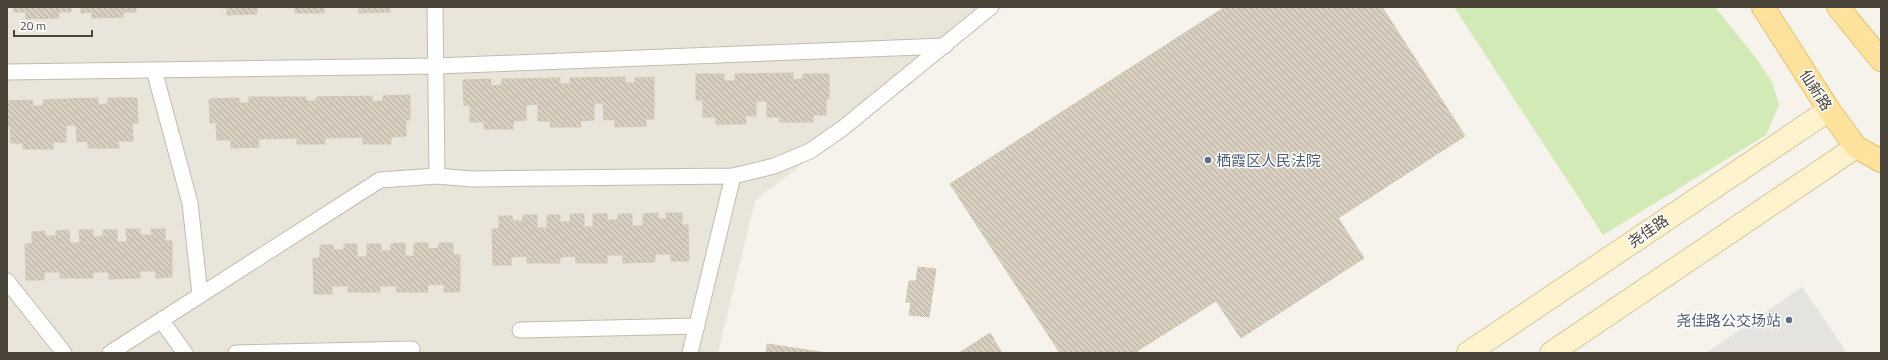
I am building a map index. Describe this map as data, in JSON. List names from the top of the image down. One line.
{"streets":{"main road":["仙新路","尧佳路"]},"crossings":[["仙新路","尧佳路"]],"places":["栖霞区人民法院","尧佳路公交场站"],"scale_bar":"20 m"}
